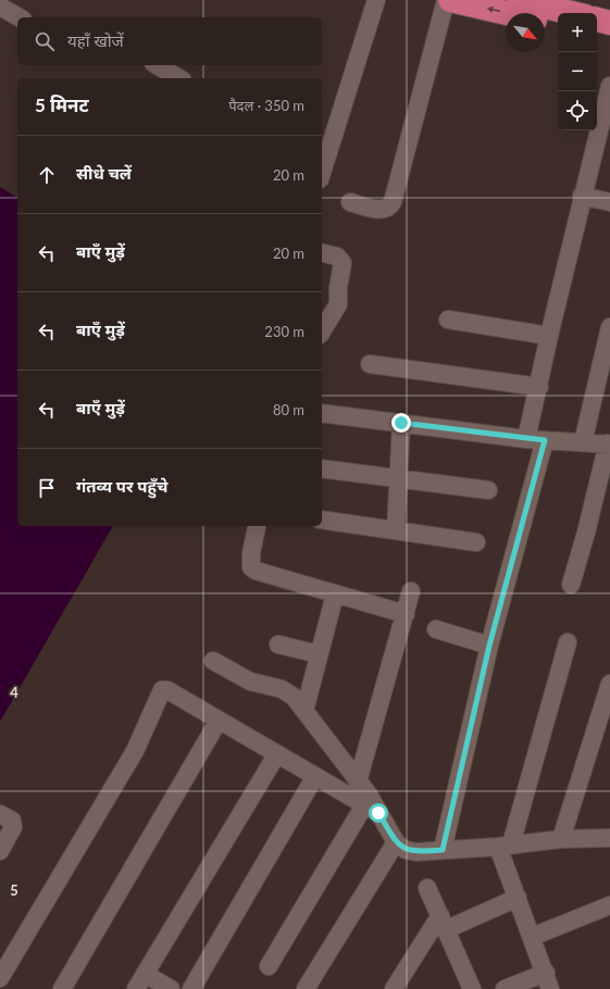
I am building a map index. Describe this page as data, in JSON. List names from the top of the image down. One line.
{"north":"bottom right","page":{"map_buttons":["+","−"],"search":"यहाँ खोजें","heading":["5 मिनट","पैदल · 350 m"],"list":[["सीधे चलें","20 m"],["बाएँ मुड़ें","20 m"],["बाएँ मुड़ें","230 m"],["बाएँ मुड़ें","80 m"],"गंतव्य पर पहुँचे"]},"grid":{"rows":["4","5"]}}
